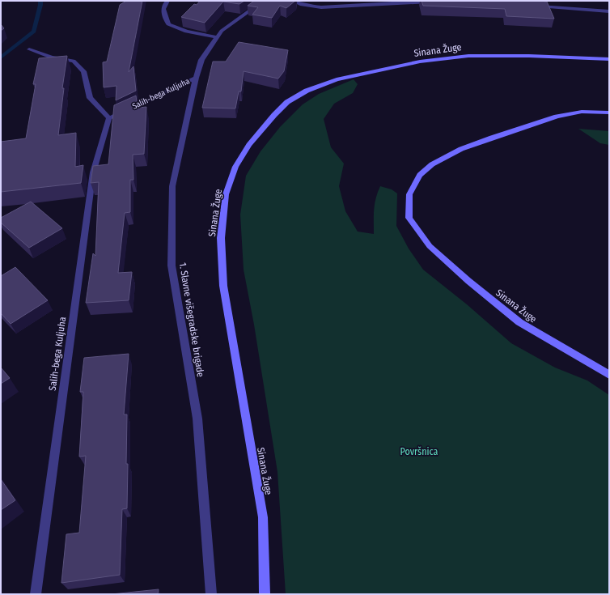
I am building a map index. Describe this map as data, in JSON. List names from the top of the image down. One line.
{"streets":{"main road":["Sinana Žuge"],"street":["Salih-bega Kuljuha","1. Slavne višegradske brigade"]},"crossings":[["Salih-bega Kuljuha","1. Slavne višegradske brigade"]],"parks":["Površnica"]}
